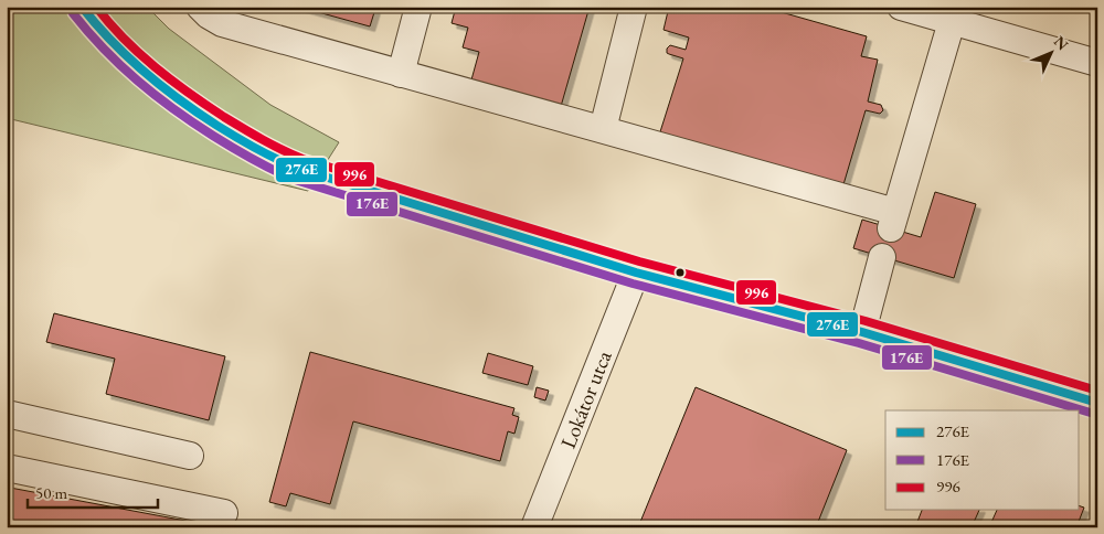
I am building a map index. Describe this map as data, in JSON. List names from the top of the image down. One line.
{"streets":{"street":["Lokátor utca"]},"lines":["transit line 276E","transit line 996","transit line 176E"],"legend":["276E","176E","996"],"scale_bar":"50 m","north":"top right"}
